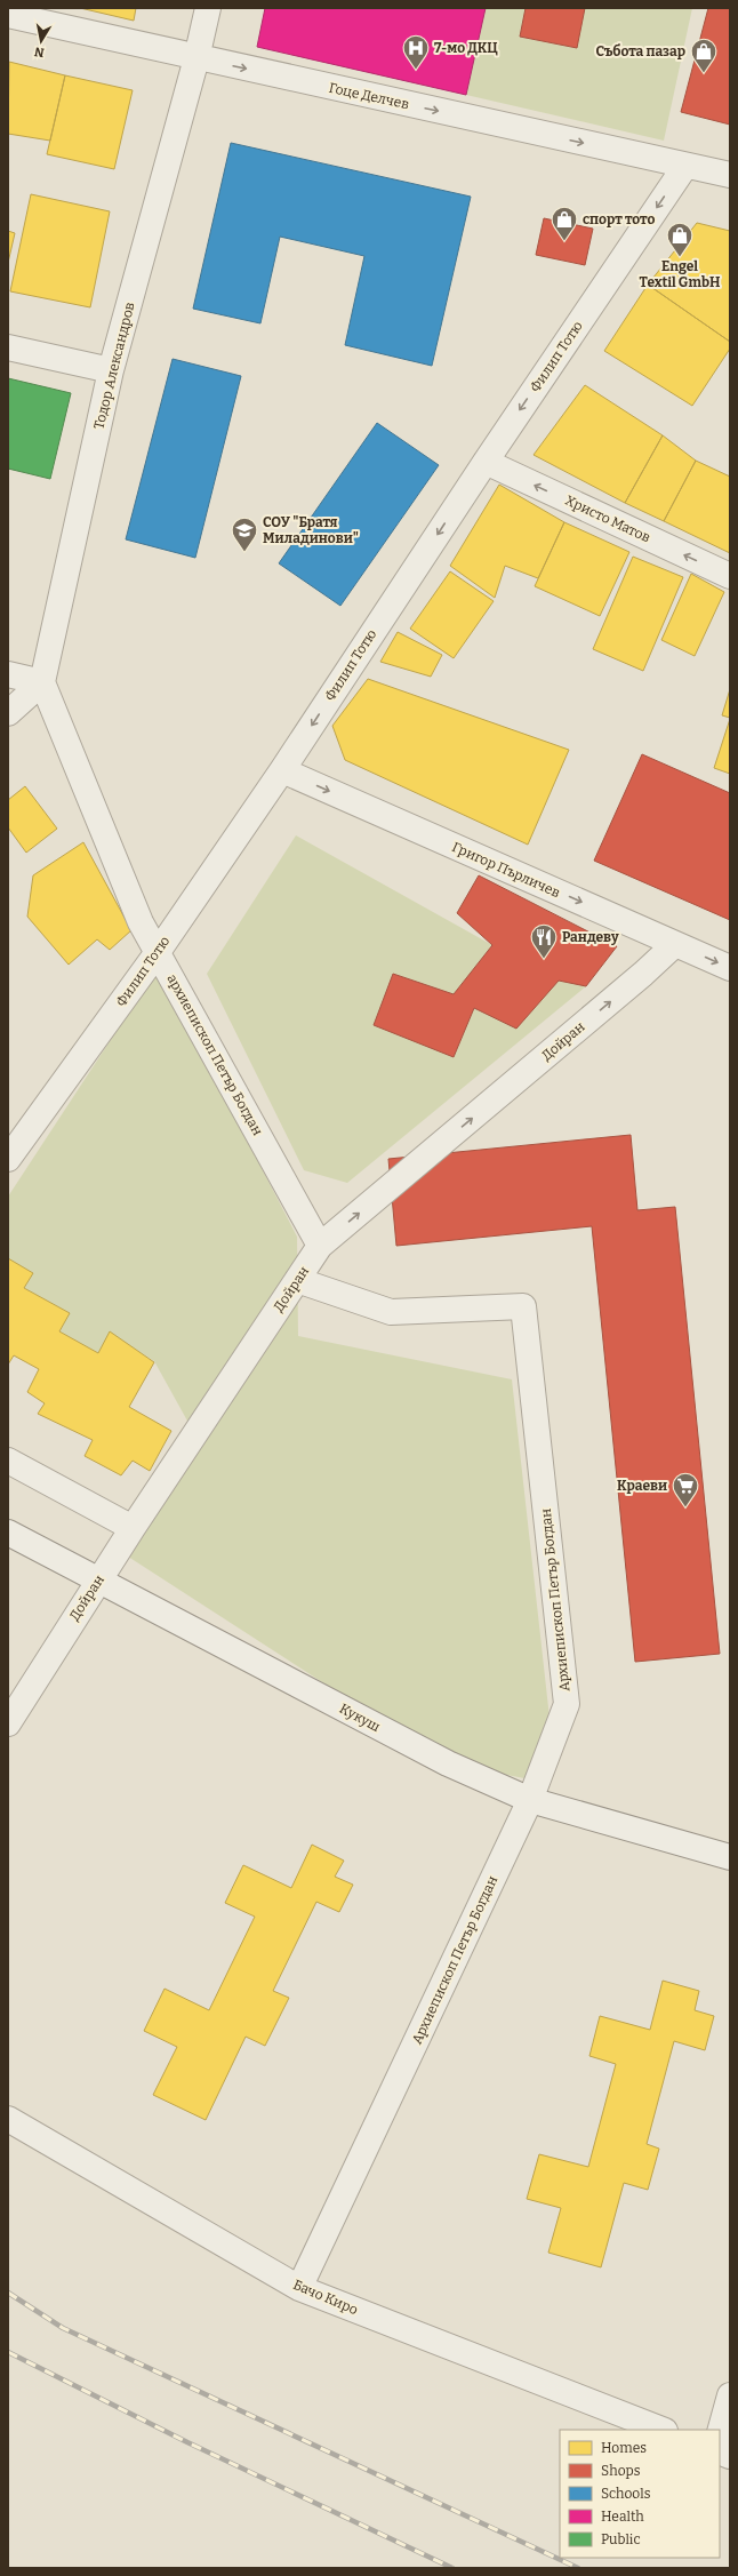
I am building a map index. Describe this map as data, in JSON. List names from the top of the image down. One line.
{"streets":{"street":["Гоце Делчев","Филип Тотю","Тодор Александров","Христо Матов","Григор Пърличев","Дойран","архиепископ Петър Богдан","Архиепископ Петър Богдан","Кукуш","Бачо Киро"]},"crossings":[["Гоце Делчев","Филип Тотю"],["Гоце Делчев","Тодор Александров"],["Филип Тотю","Христо Матов"],["Филип Тотю","Григор Пърличев"],["Филип Тотю","архиепископ Петър Богдан"],["Тодор Александров","архиепископ Петър Богдан"],["Григор Пърличев","Дойран"],["Дойран","архиепископ Петър Богдан"],["Дойран","Архиепископ Петър Богдан"],["Дойран","Кукуш"],["Архиепископ Петър Богдан","Кукуш"],["Архиепископ Петър Богдан","Бачо Киро"]],"one_way":["Гоце Делчев","Филип Тотю","Христо Матов","Григор Пърличев","Дойран"],"places":{"hospital":["7-мо ДКЦ"],"shop":["Събота пазар","спорт тото","Engel Textil GmbH"],"school or university":["СОУ \"Братя Миладинови\""],"restaurant":["Рандеву"],"supermarket":["Краеви"]},"legend":["Homes","Shops","Schools","Health","Public"],"north":"bottom"}
